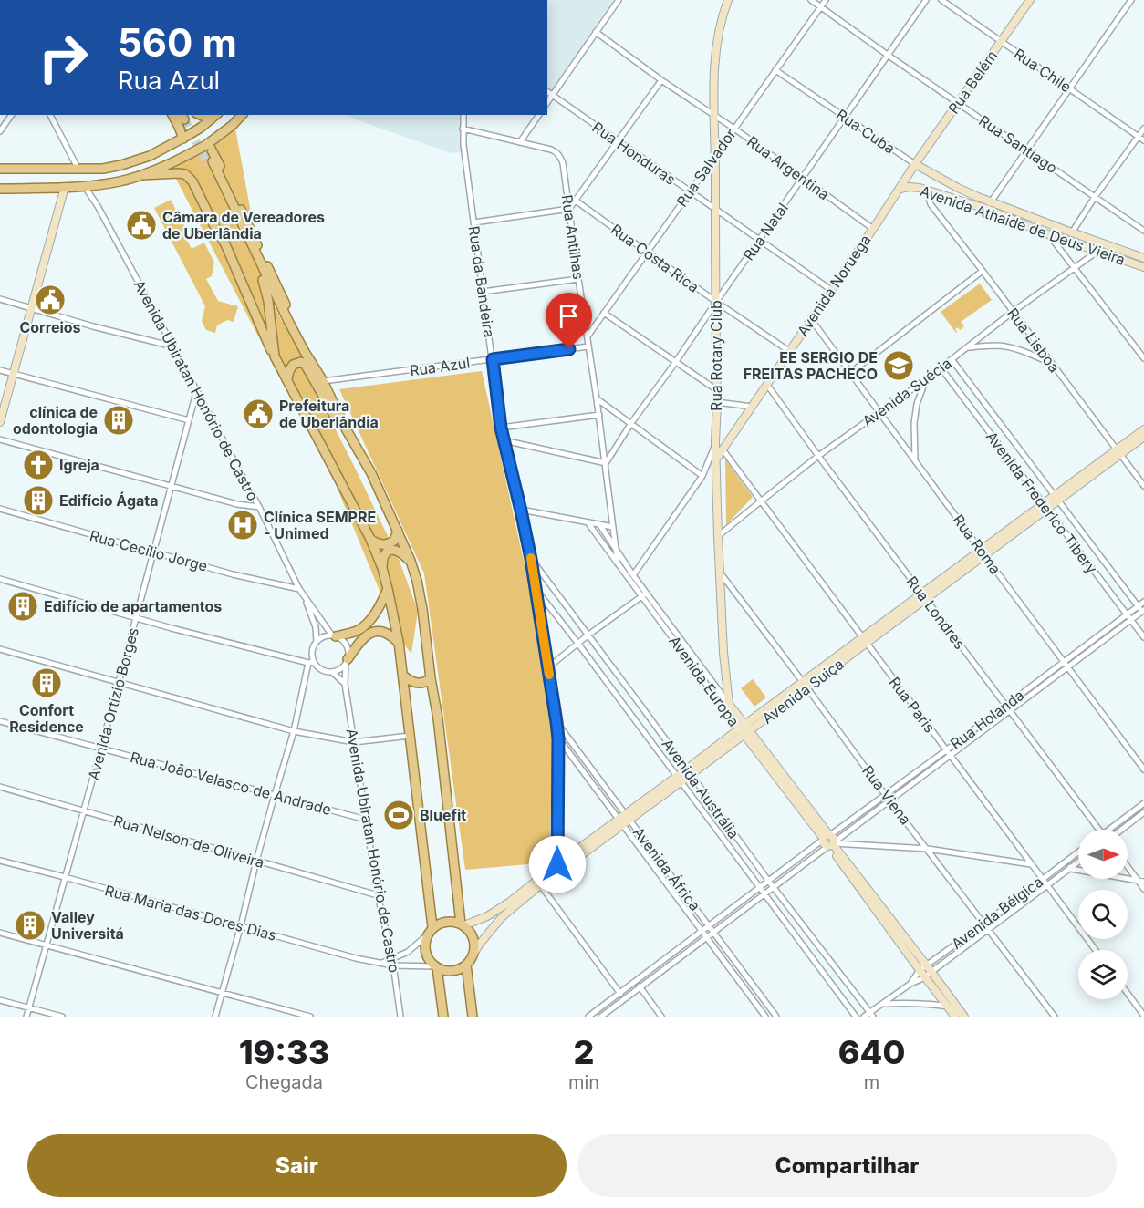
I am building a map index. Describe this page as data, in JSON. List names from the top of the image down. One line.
{"streets":{"street":["Rua Chile","Rua Belém","Rua Cuba","Rua Santiago","Rua Honduras","Rua Salvador","Rua Argentina","Avenida Athaide de Deus Vieira","Rua Natal","Rua Antilhas","Rua Costa Rica","Rua da Bandeira","Avenida Noruega","Rua Lisboa","Rua Rotary Club","Rua Azul","Avenida Ubiratan Honório de Castro","Avenida Suécia","Avenida Frederico Tibery","Rua Roma","Rua Cecílio Jorge","Rua Londres","Avenida Europa","Avenida Suiça","Avenida Ortízio Borges","Rua Paris","Rua Holanda","Rua João Velasco de Andrade","Avenida Austrália","Rua Viena","Rua Nelson de Oliveira","Avenida África","Rua Maria das Dores Dias","Avenida Bélgica"]},"crossings":[["Rua Chile","Rua Belém"],["Rua Belém","Rua Cuba"],["Rua Belém","Rua Santiago"],["Rua Belém","Avenida Noruega"],["Rua Cuba","Rua Salvador"],["Rua Cuba","Avenida Athaide de Deus Vieira"],["Rua Cuba","Rua Natal"],["Rua Cuba","Avenida Noruega"],["Rua Santiago","Rua Salvador"],["Rua Santiago","Rua Natal"],["Rua Honduras","Rua Salvador"],["Rua Honduras","Rua Natal"],["Rua Honduras","Avenida Noruega"],["Rua Honduras","Rua Rotary Club"],["Rua Salvador","Rua Argentina"],["Rua Salvador","Rua Antilhas"],["Rua Salvador","Rua Costa Rica"],["Rua Salvador","Rua Rotary Club"],["Rua Argentina","Rua Natal"],["Rua Argentina","Avenida Noruega"],["Rua Argentina","Rua Rotary Club"],["Avenida Athaide de Deus Vieira","Avenida Noruega"],["Avenida Athaide de Deus Vieira","Rua Lisboa"],["Avenida Athaide de Deus Vieira","Avenida Suécia"],["Rua Natal","Rua Antilhas"],["Rua Natal","Rua Costa Rica"],["Rua Natal","Rua Rotary Club"],["Rua Antilhas","Rua da Bandeira"],["Rua Antilhas","Rua Azul"],["Rua Antilhas","Avenida Europa"],["Rua Costa Rica","Avenida Noruega"],["Rua Costa Rica","Rua Rotary Club"],["Rua da Bandeira","Rua Azul"],["Rua da Bandeira","Avenida Suiça"],["Rua da Bandeira","Avenida Austrália"],["Rua da Bandeira","Avenida África"],["Avenida Noruega","Rua Rotary Club"],["Avenida Noruega","Rua Roma"],["Avenida Noruega","Rua Londres"],["Avenida Noruega","Rua Paris"],["Rua Lisboa","Avenida Suécia"],["Rua Lisboa","Avenida Suiça"],["Rua Rotary Club","Avenida Suécia"],["Rua Rotary Club","Avenida Europa"],["Rua Rotary Club","Rua Viena"],["Avenida Ubiratan Honório de Castro","Rua Cecílio Jorge"],["Avenida Ubiratan Honório de Castro","Avenida Ortízio Borges"],["Avenida Ubiratan Honório de Castro","Rua João Velasco de Andrade"],["Avenida Ubiratan Honório de Castro","Rua Nelson de Oliveira"],["Avenida Ubiratan Honório de Castro","Rua Maria das Dores Dias"],["Avenida Suécia","Avenida Frederico Tibery"],["Avenida Suécia","Rua Roma"],["Avenida Suécia","Rua Londres"],["Avenida Suécia","Rua Paris"],["Avenida Frederico Tibery","Avenida Suiça"],["Avenida Frederico Tibery","Rua Holanda"],["Rua Roma","Avenida Suiça"],["Rua Roma","Rua Holanda"],["Rua Cecílio Jorge","Avenida Ortízio Borges"],["Rua Londres","Avenida Suiça"],["Rua Londres","Rua Holanda"],["Avenida Europa","Avenida Suiça"],["Avenida Europa","Rua Holanda"],["Avenida Europa","Avenida Bélgica"],["Avenida Suiça","Rua Paris"],["Avenida Suiça","Avenida Austrália"],["Avenida Suiça","Rua Viena"],["Avenida Suiça","Avenida África"],["Avenida Suiça","Rua Maria das Dores Dias"],["Avenida Ortízio Borges","Rua João Velasco de Andrade"],["Avenida Ortízio Borges","Rua Nelson de Oliveira"],["Avenida Ortízio Borges","Rua Maria das Dores Dias"],["Rua Paris","Rua Holanda"],["Rua Paris","Avenida Bélgica"],["Rua Holanda","Avenida Austrália"],["Rua Holanda","Rua Viena"],["Rua Holanda","Avenida África"],["Avenida Austrália","Avenida Bélgica"],["Rua Viena","Avenida Bélgica"]],"places":{"public building":["Câmara de Vereadores de Uberlândia","Correios","Prefeitura de Uberlândia"],"school or university":["EE SERGIO DE FREITAS PACHECO"],"building":["clínica de odontologia","Edifício Ágata","Edifício de apartamentos","Confort Residence","Valley Universitá"],"church":["Igreja"],"hospital":["Clínica SEMPRE - Unimed"],"sports":["Bluefit"]},"north":"right","page":{"turn":["560 m","Rua Azul"],"eta":["19:33","Chegada","2","min","640","m"],"buttons":["Sair","Compartilhar"]}}
